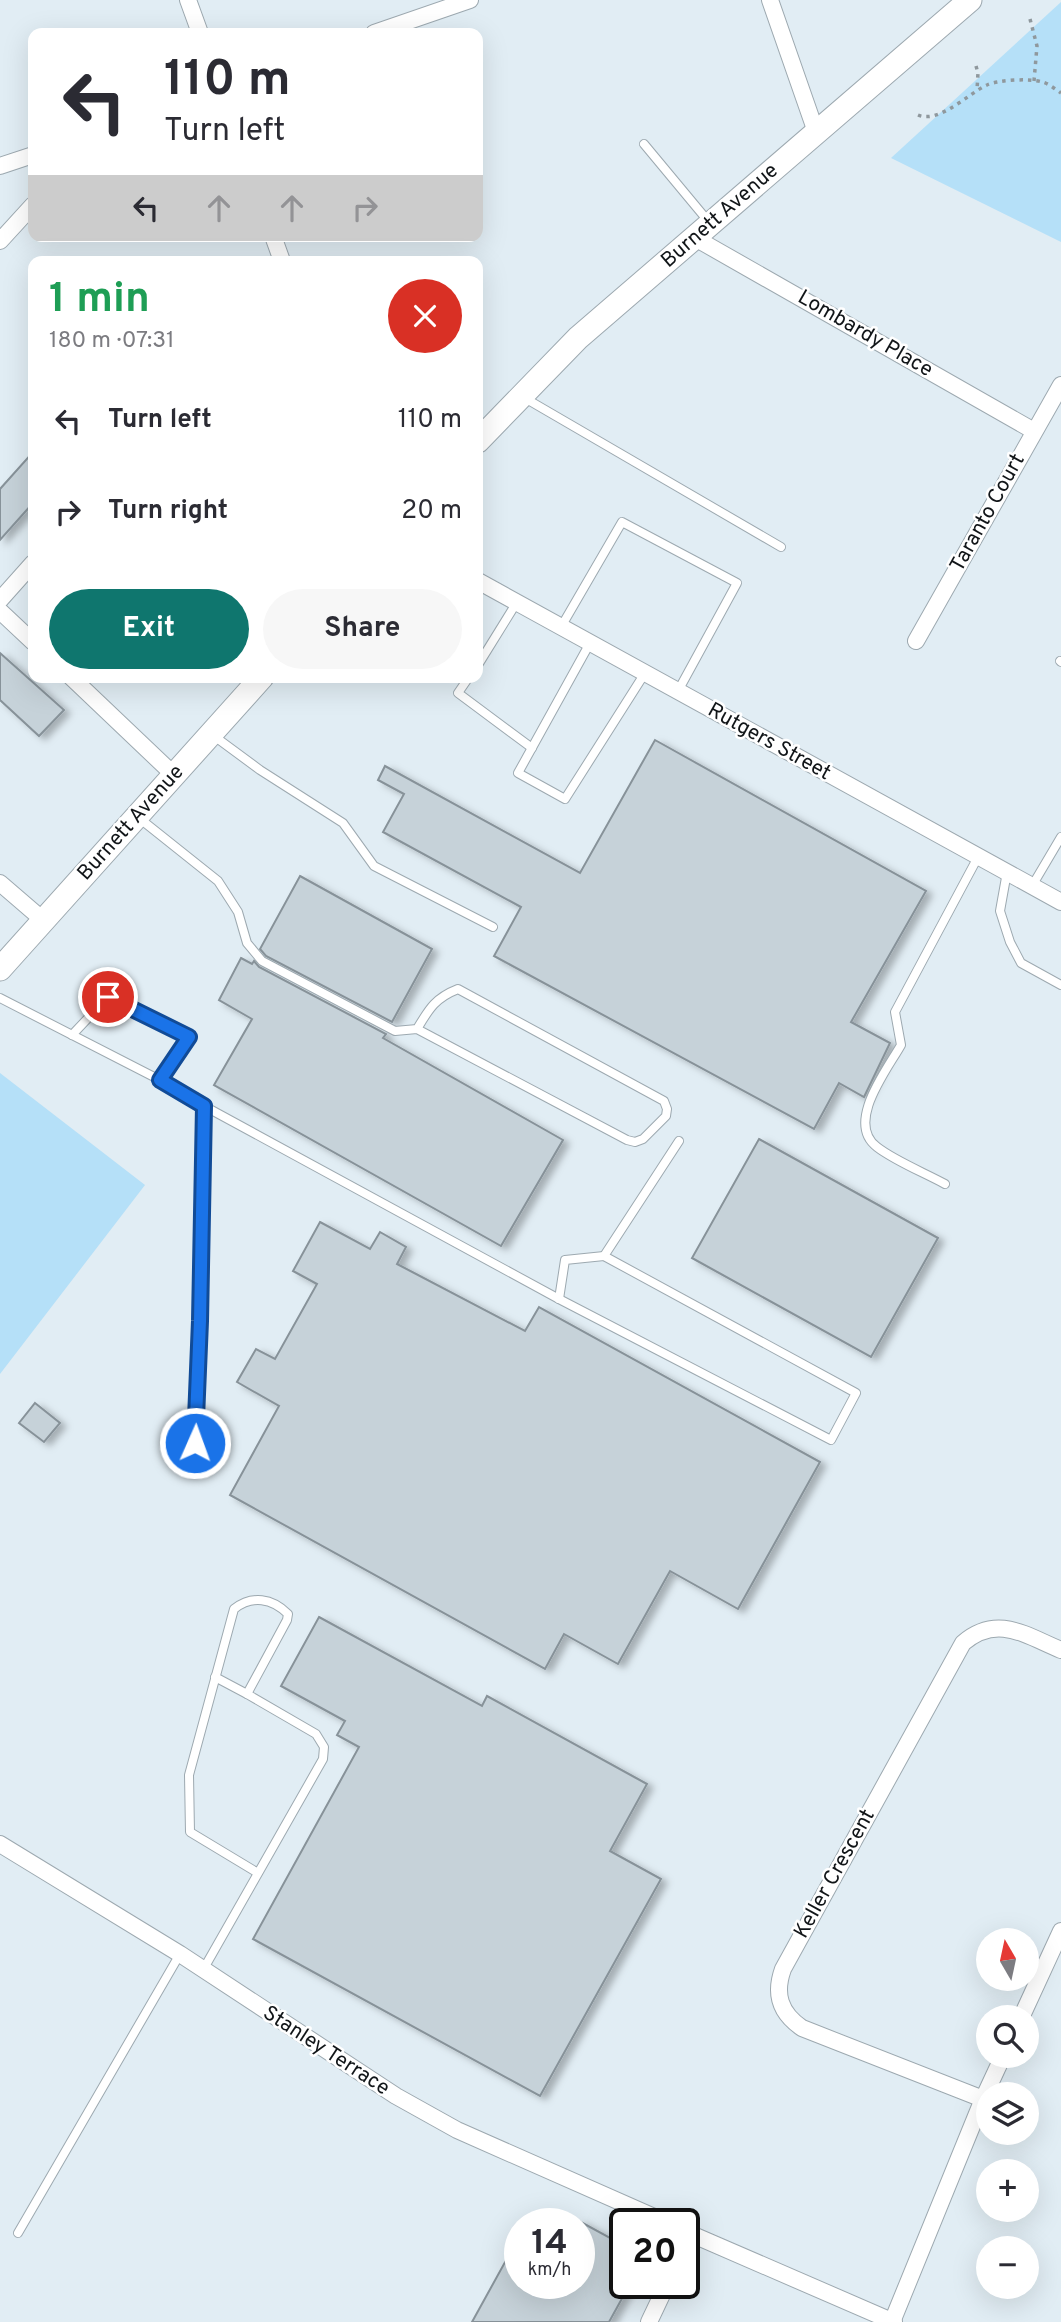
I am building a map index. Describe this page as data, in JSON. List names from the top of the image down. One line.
{"streets":{"street":["Burnett Avenue","Lombardy Place","Taranto Court","Rutgers Street","Keller Crescent","Stanley Terrace"]},"crossings":[["Burnett Avenue","Lombardy Place"],["Lombardy Place","Taranto Court"]],"north":"top","page":{"turn":["110 m","Turn left"],"heading":["1 min","180 m · 07:31"],"list":[{"name":"Turn left","value":"110 m"},{"name":"Turn right","value":"20 m"}],"buttons":["Exit","Share"],"map_buttons":["+","−"],"speed":"14 km/h","limit":"20"}}
